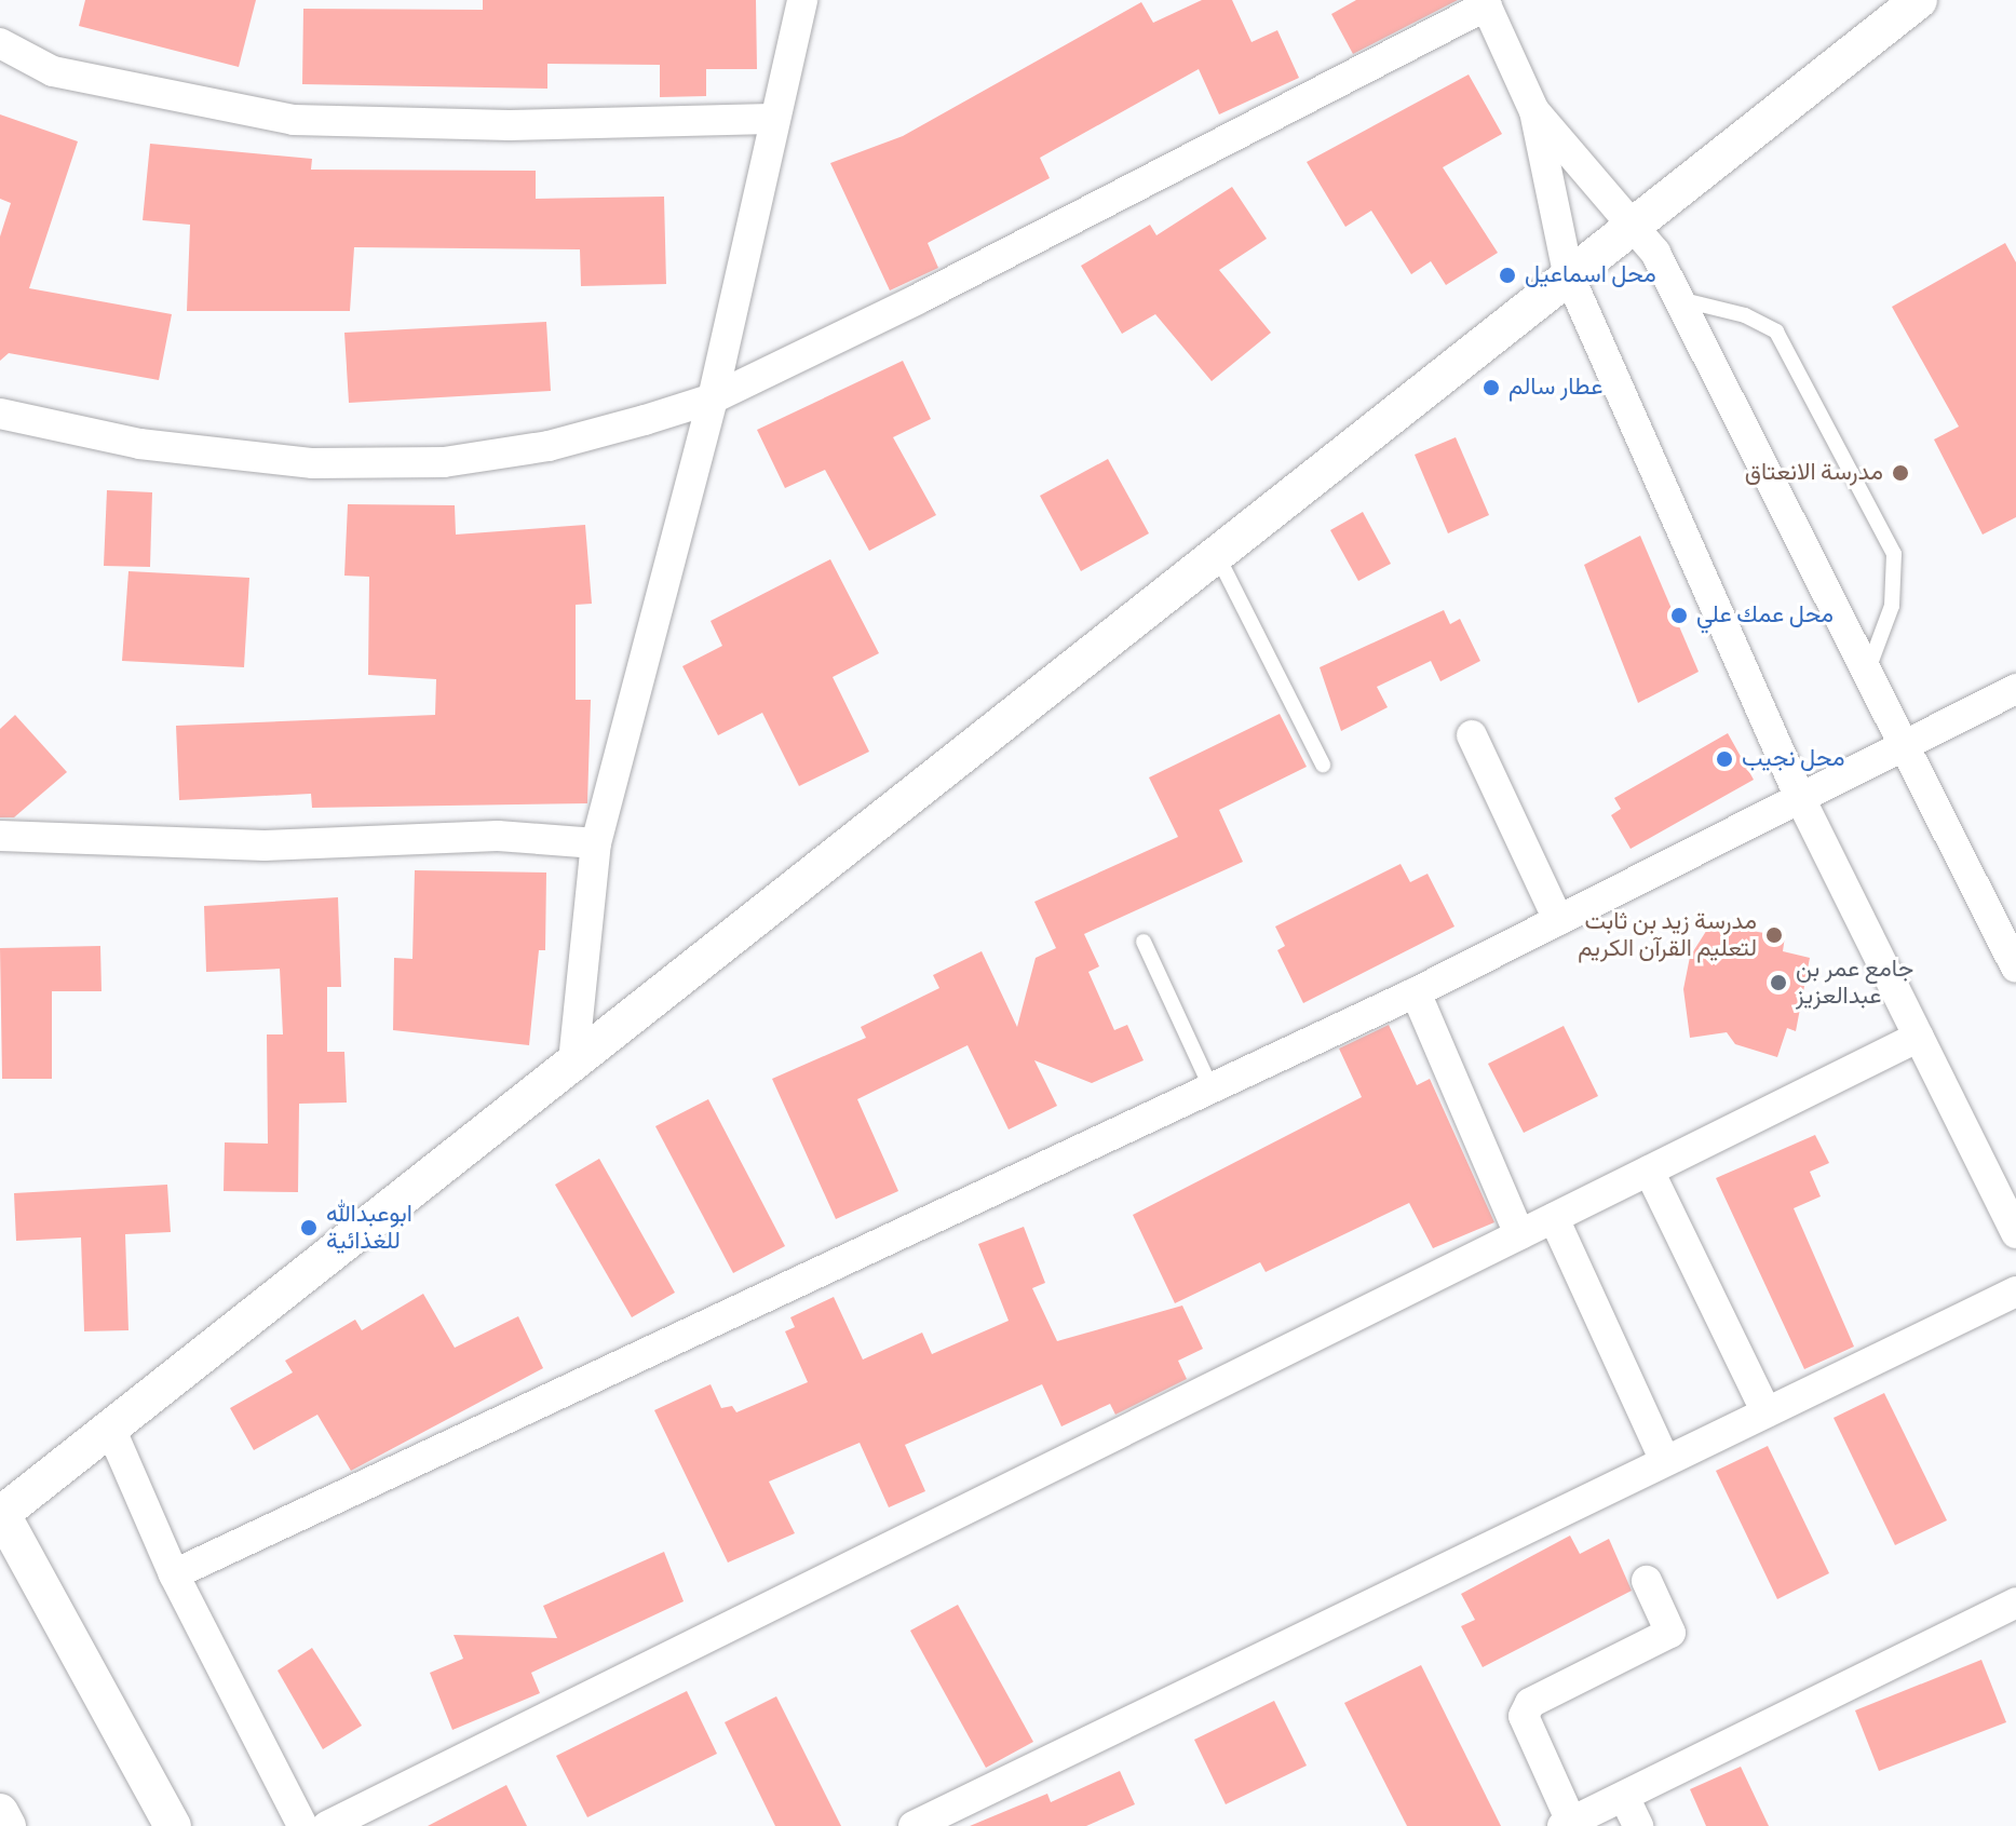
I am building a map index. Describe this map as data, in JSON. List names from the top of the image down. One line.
{"places":["محل اسماعيل","عطار سالم","مدرسة الانعتاق","محل عمك علي","محل نجيب","مدرسة زيد بن ثابت لتعليم القرآن الكريم","جامع عمر بن عبدالعزيز","ابوعبدالله للغذائية"]}
